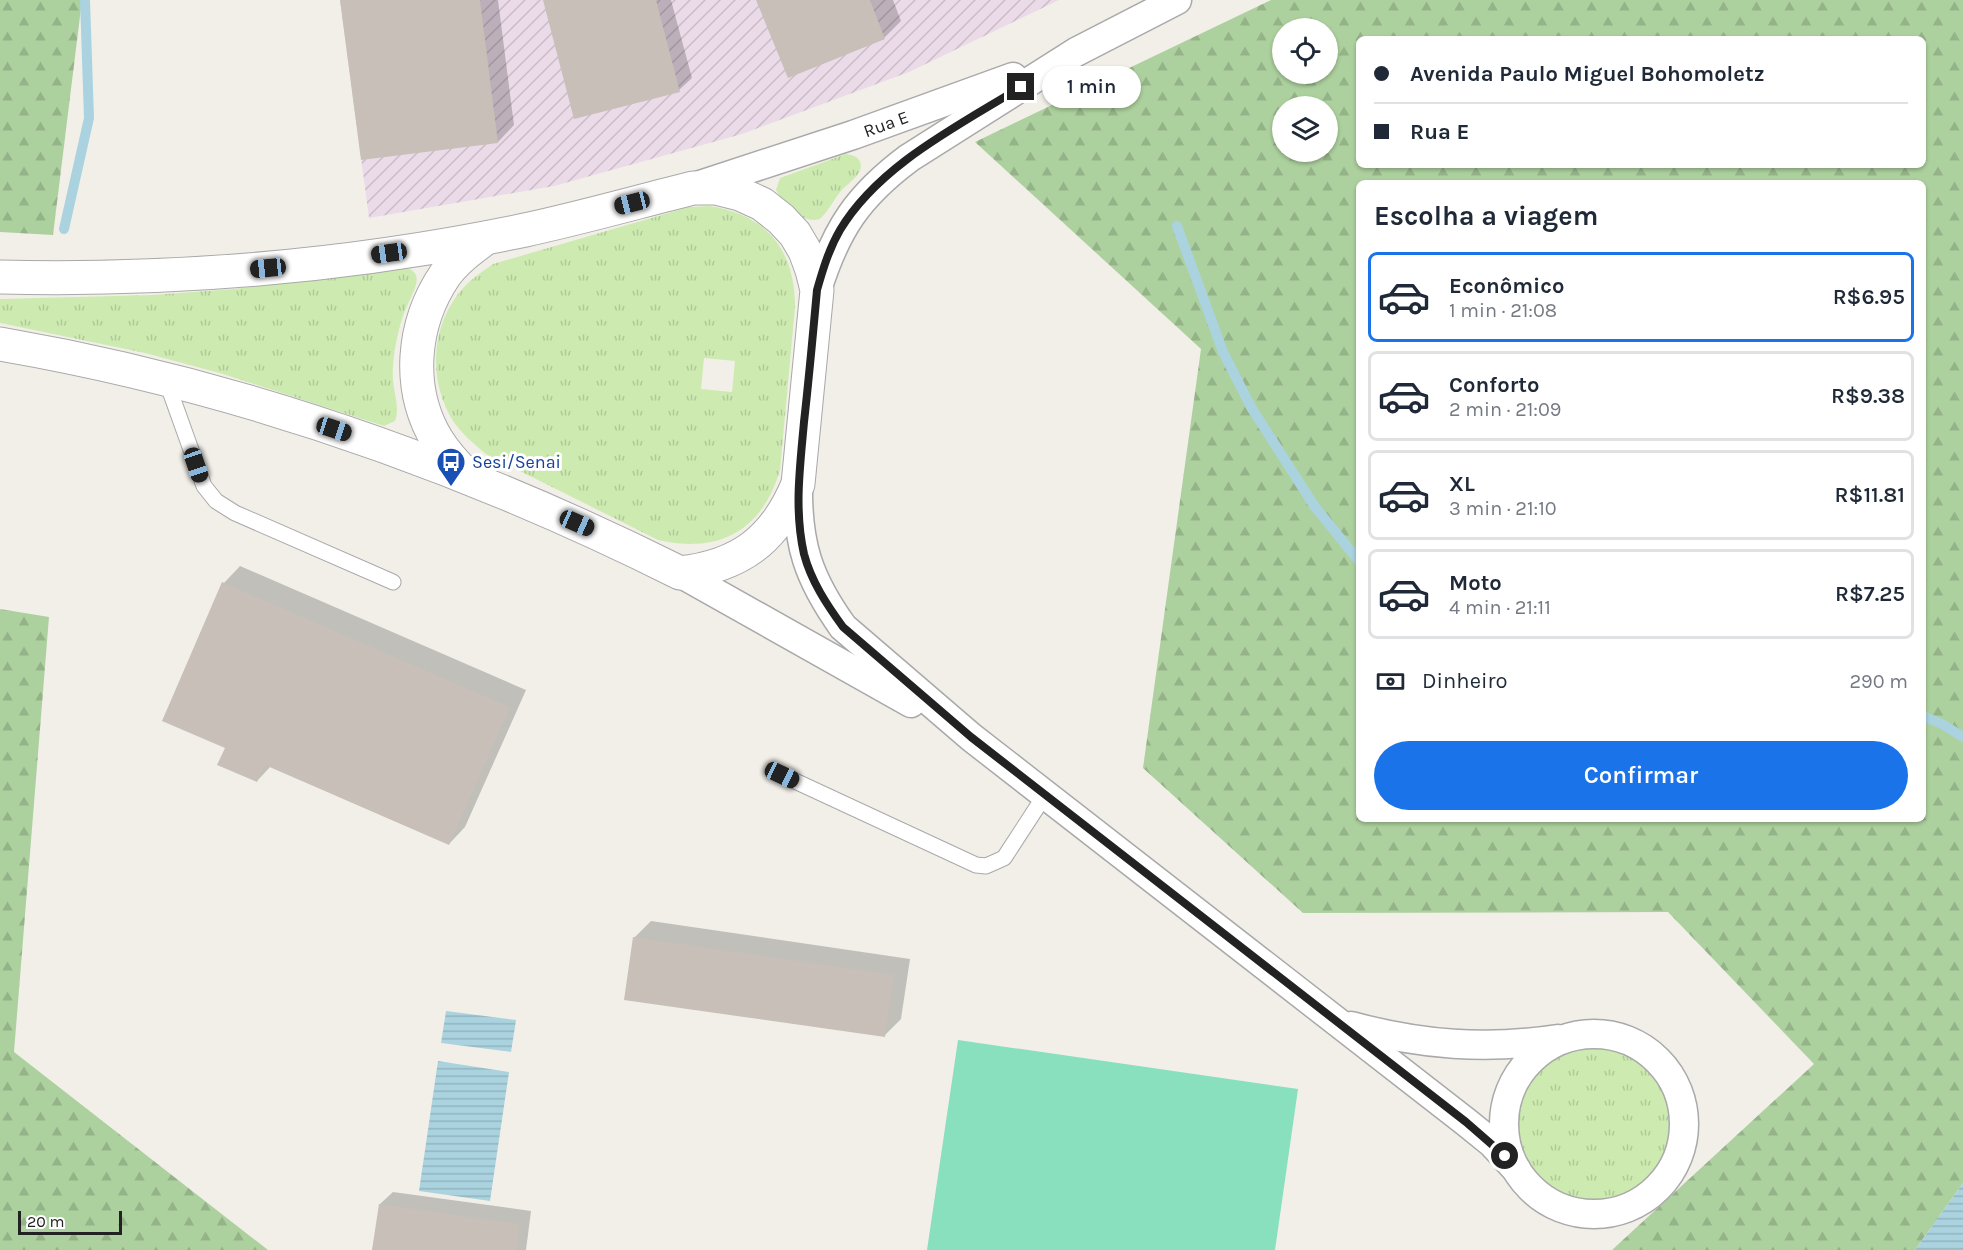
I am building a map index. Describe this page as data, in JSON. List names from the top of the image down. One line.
{"streets":{"street":["Rua E"]},"places":{"bus stop":["Sesi/Senai"]},"scale_bar":"20 m","page":{"banner":["Avenida Paulo Miguel Bohomoletz","Rua E"],"bubble":"1 min","heading":"Escolha a viagem","list":[{"name":"Econômico","note":"1 min · 21:08","value":"R$6.95"},{"name":"Conforto","note":"2 min · 21:09","value":"R$9.38"},{"name":"XL","note":"3 min · 21:10","value":"R$11.81"},{"name":"Moto","note":"4 min · 21:11","value":"R$7.25"}],"pay":["Dinheiro","290 m"],"buttons":"Confirmar","scale":"20 m"}}
